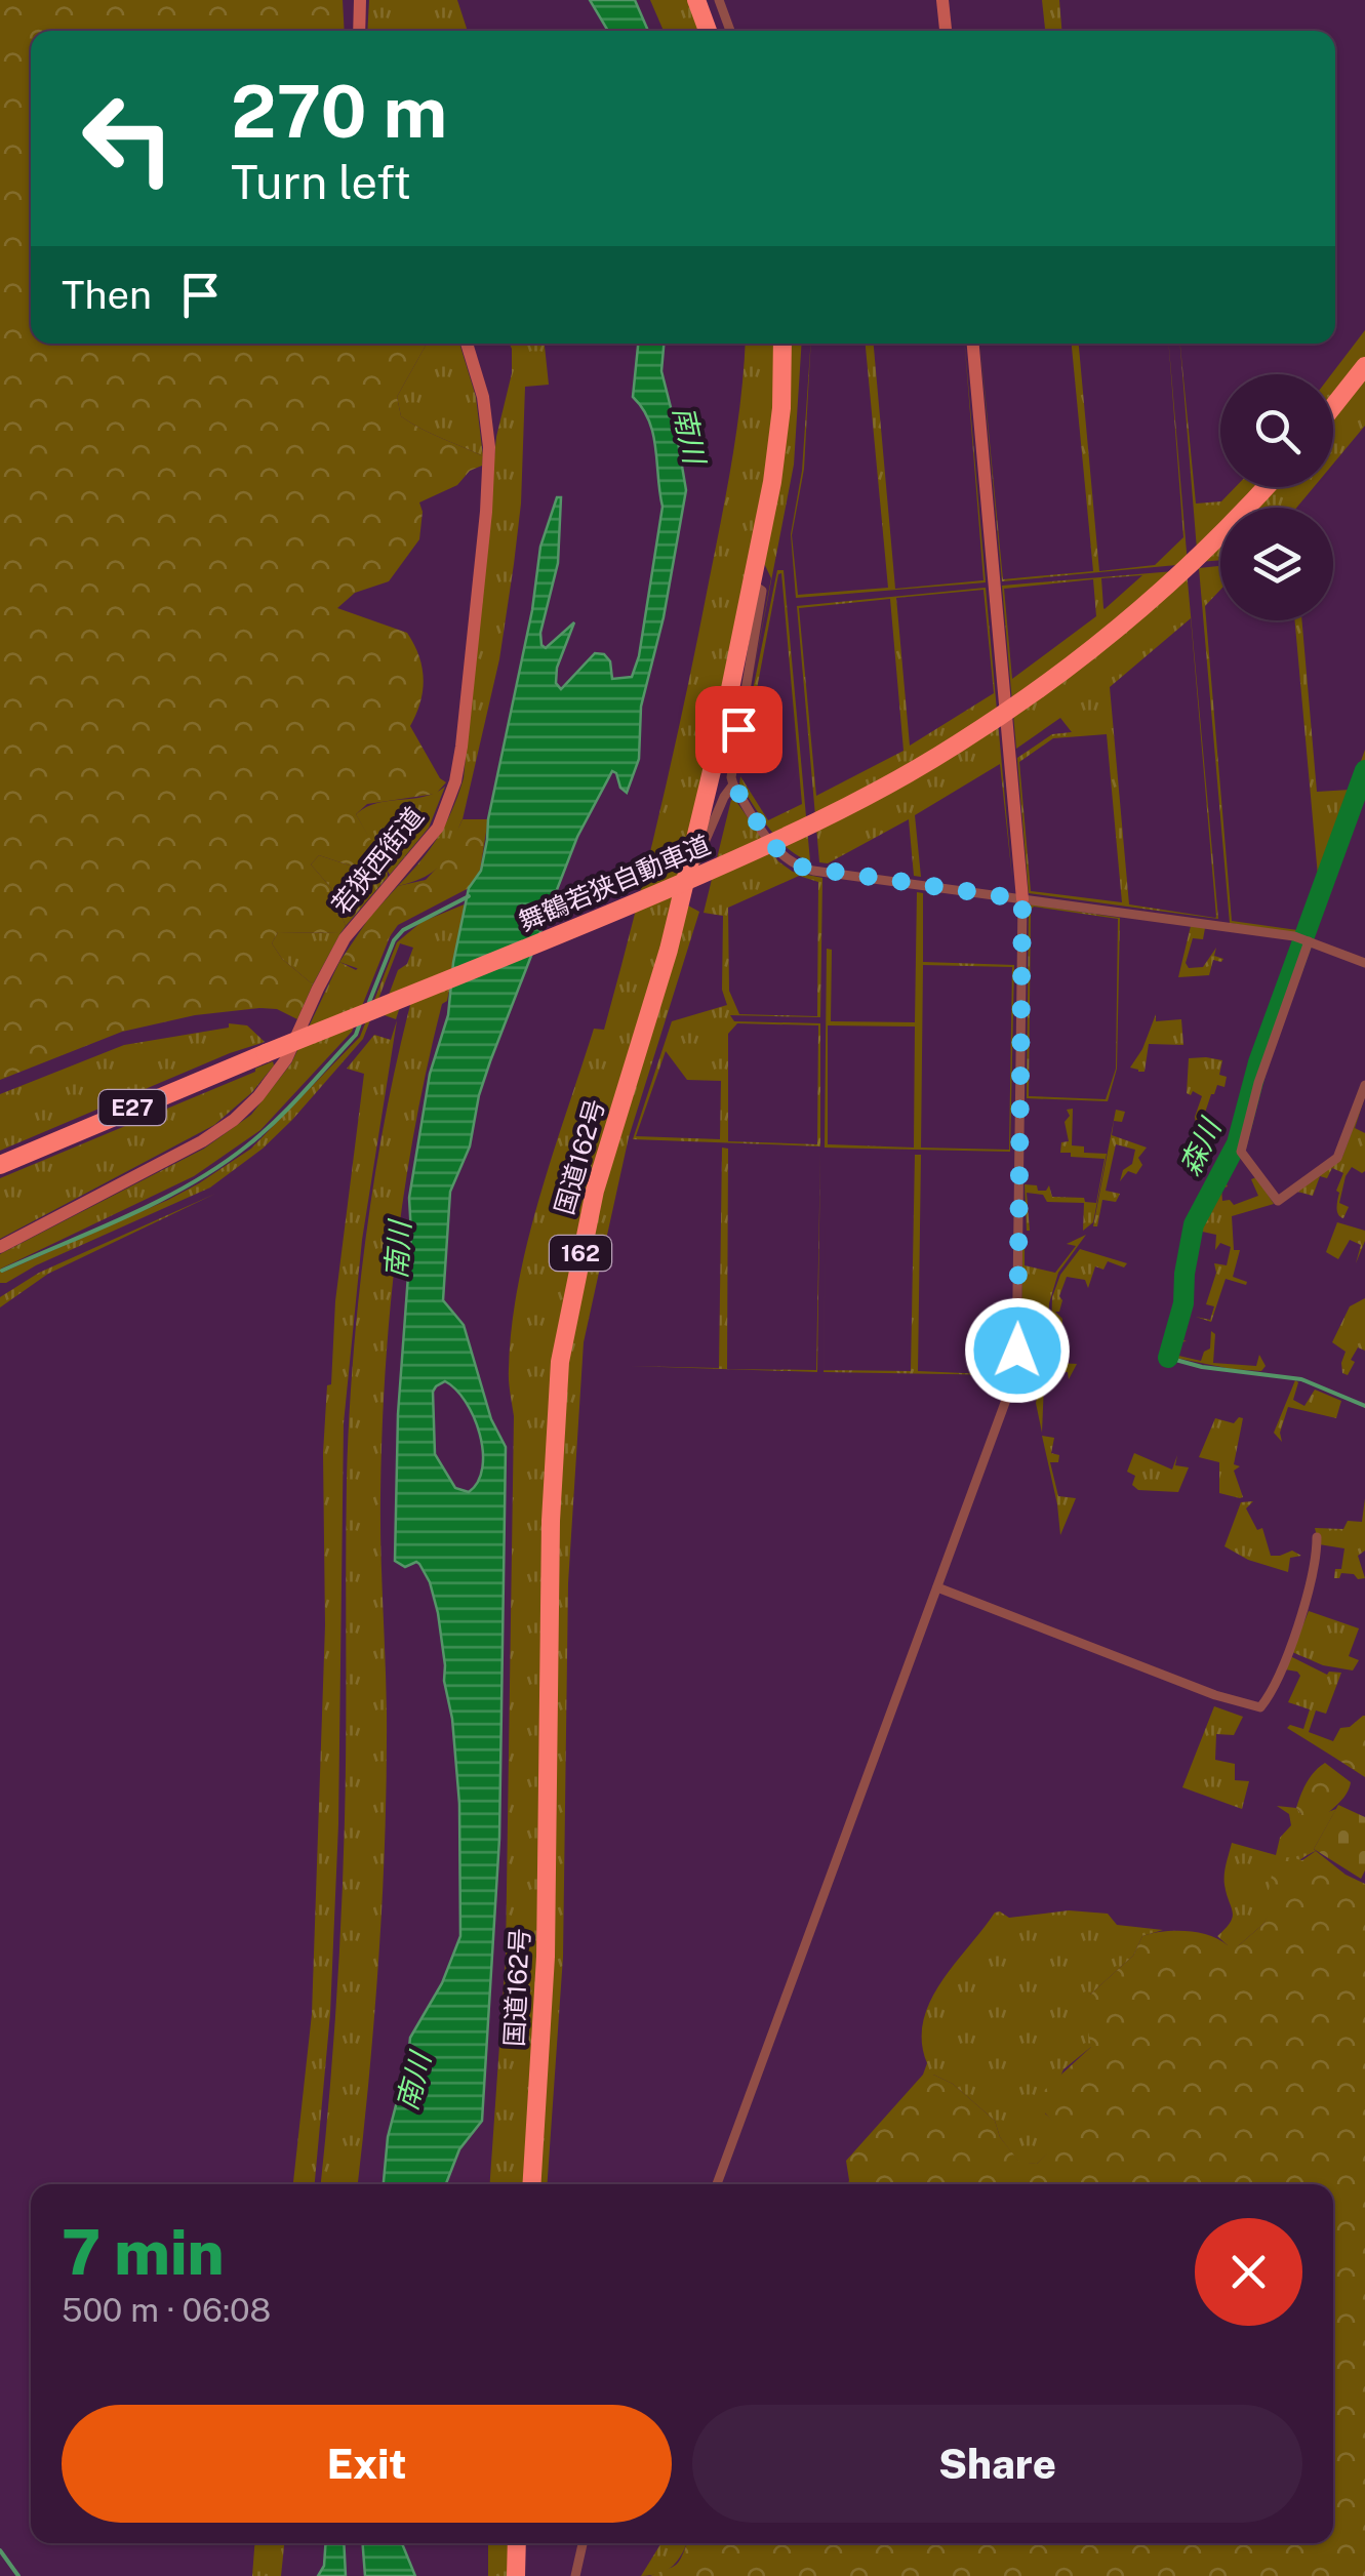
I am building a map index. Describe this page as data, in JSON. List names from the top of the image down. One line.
{"streets":{"highway":["舞鶴若狭自動車道","E27","国道162号","162"],"street":["若狭西街道"]},"water":["南川","森川"],"page":{"turn":["270 m","Turn left"],"then":"Then","heading":["7 min","500 m · 06:08"],"buttons":["Exit","Share"]}}
